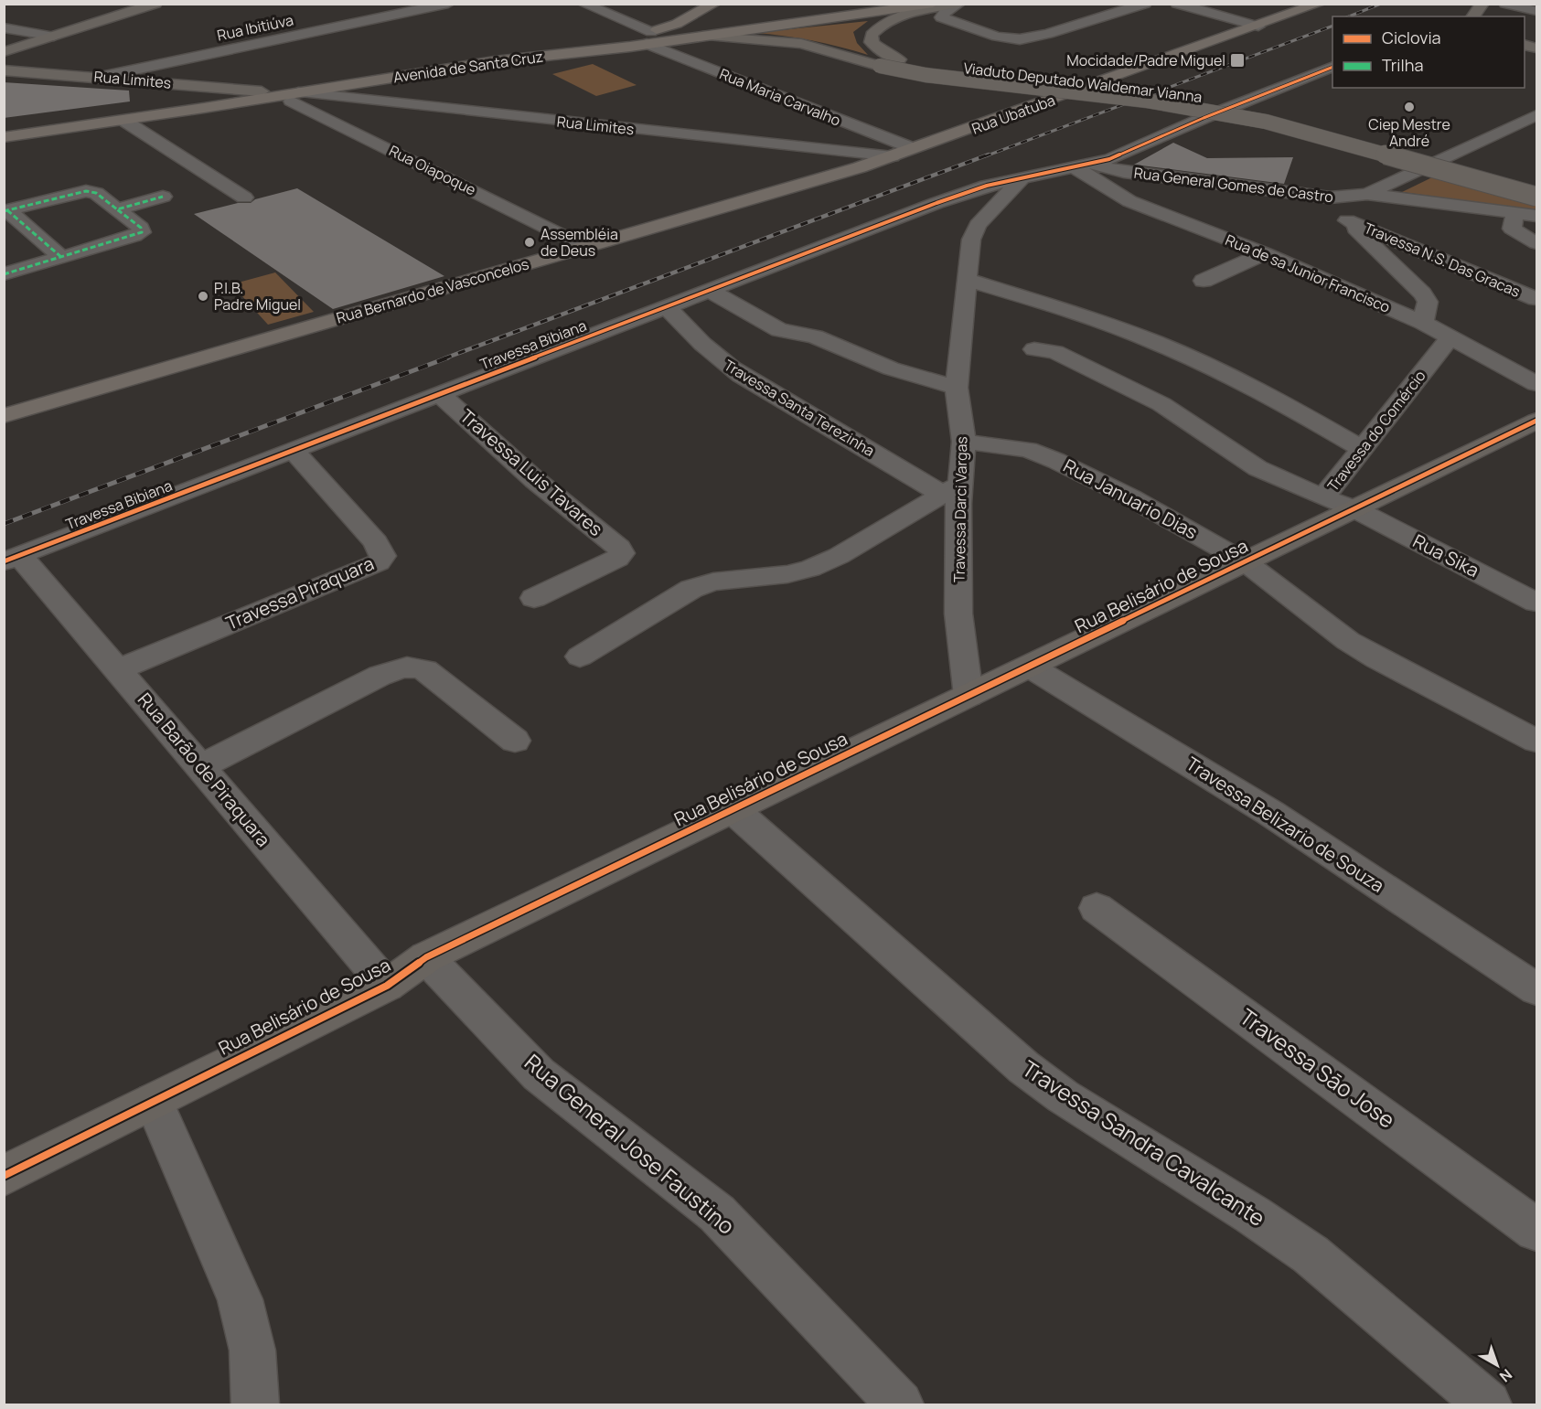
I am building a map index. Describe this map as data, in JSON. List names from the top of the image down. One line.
{"streets":{"main road":["Avenida de Santa Cruz","Rua Limites","Viaduto Deputado Waldemar Vianna","Rua Ubatuba","Rua Bernardo de Vasconcelos","Rua Belisário de Sousa"],"street":["Rua Ibitiúva","Rua Maria Carvalho","Rua Oiapoque","Rua General Gomes de Castro","Travessa N.S. Das Gracas","Rua de sa Junior Francisco","Travessa Bibiana","Travessa Santa Terezinha","Travessa do Comércio","Travessa Luis Tavares","Rua Januario Dias","Travessa Darci Vargas","Rua Sika","Travessa Piraquara","Rua Barão de Piraquara","Travessa Belizario de Souza","Travessa Sāo Jose","Travessa Sandra Cavalcante","Rua General Jose Faustino"]},"crossings":[["Rua Ibitiúva","Rua Limites"],["Avenida de Santa Cruz","Rua Limites"],["Avenida de Santa Cruz","Viaduto Deputado Waldemar Vianna"],["Avenida de Santa Cruz","Rua Maria Carvalho"],["Avenida de Santa Cruz","Rua Oiapoque"],["Rua Limites","Rua Ubatuba"],["Rua Limites","Rua Bernardo de Vasconcelos"],["Rua Maria Carvalho","Rua Ubatuba"],["Rua Ubatuba","Rua Bernardo de Vasconcelos"],["Rua Oiapoque","Rua Bernardo de Vasconcelos"],["Rua General Gomes de Castro","Rua de sa Junior Francisco"],["Rua General Gomes de Castro","Travessa Bibiana"],["Rua de sa Junior Francisco","Travessa Bibiana"],["Rua de sa Junior Francisco","Travessa do Comércio"],["Travessa Bibiana","Travessa Santa Terezinha"],["Travessa Bibiana","Travessa Luis Tavares"],["Travessa Bibiana","Travessa Darci Vargas"],["Travessa Bibiana","Travessa Piraquara"],["Travessa Bibiana","Rua Barão de Piraquara"],["Travessa Santa Terezinha","Travessa Darci Vargas"],["Travessa do Comércio","Rua Sika"],["Travessa do Comércio","Rua Belisário de Sousa"],["Rua Januario Dias","Travessa Darci Vargas"],["Rua Januario Dias","Rua Belisário de Sousa"],["Travessa Darci Vargas","Rua Belisário de Sousa"],["Rua Sika","Rua Belisário de Sousa"],["Rua Belisário de Sousa","Rua Barão de Piraquara"],["Rua Belisário de Sousa","Travessa Belizario de Souza"],["Rua Belisário de Sousa","Travessa Sandra Cavalcante"],["Rua Belisário de Sousa","Rua General Jose Faustino"],["Travessa Piraquara","Rua Barão de Piraquara"]],"places":{"transit":["Mocidade/Padre Miguel"],"other":["Ciep Mestre André","Assembléia de Deus","P.I.B. Padre Miguel"]},"legend":["Ciclovia","Trilha"],"north":"bottom right"}
